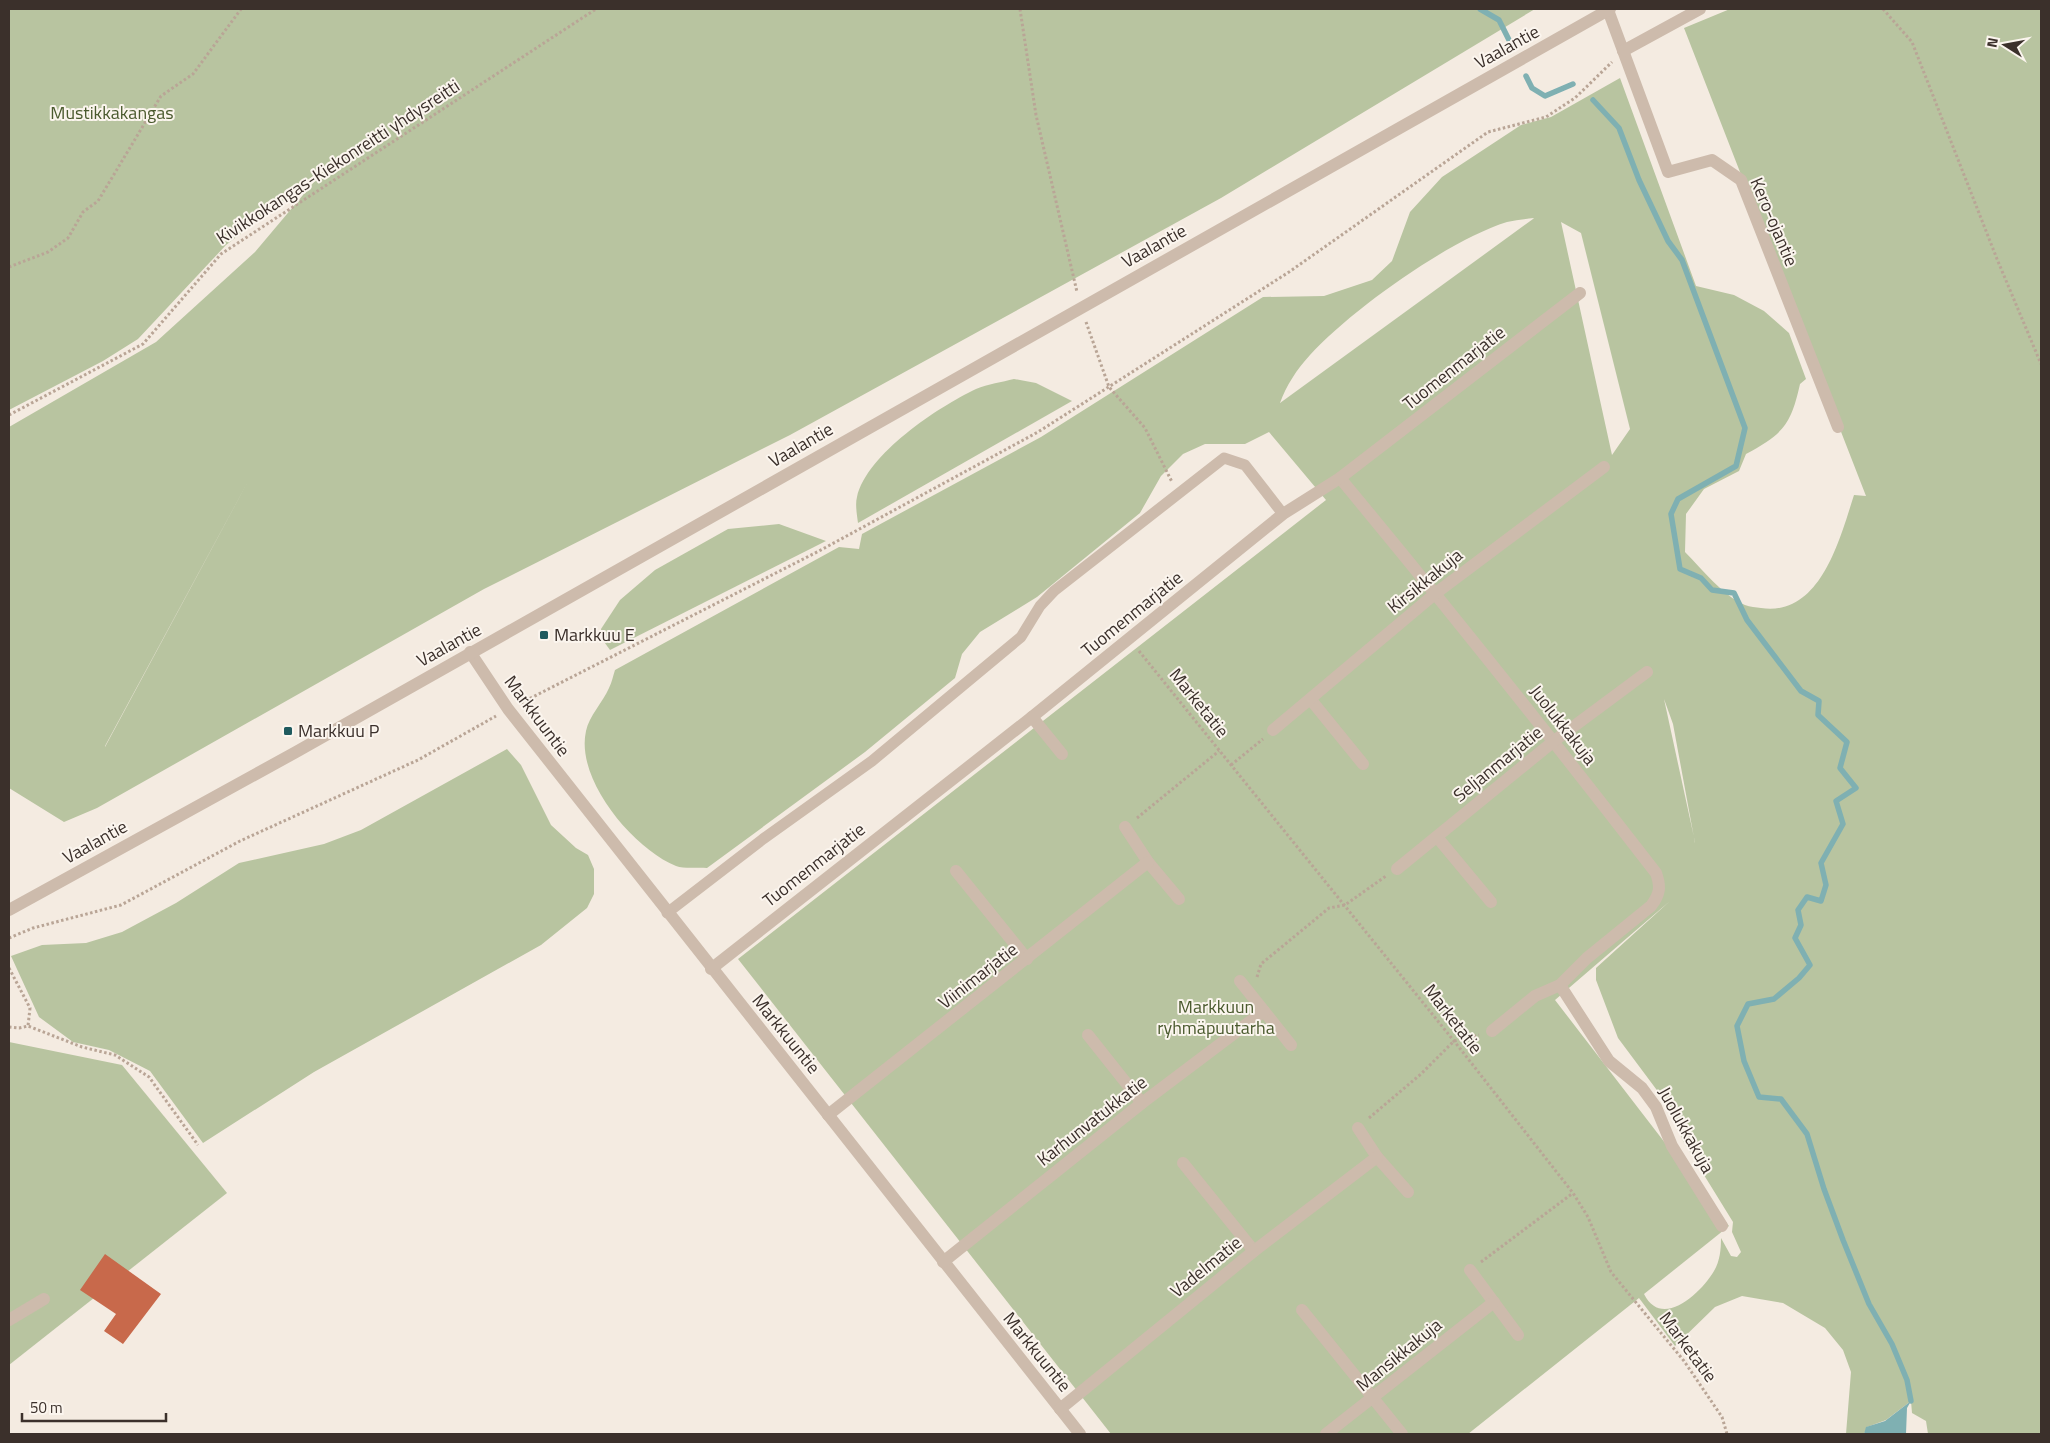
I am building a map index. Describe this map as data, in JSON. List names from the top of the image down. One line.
{"streets":{"street":["Vaalantie","Kero-ojantie","Tuomenmarjatie","Kirsikkakuja","Markkuuntie","Juolukkakuja","Seljanmarjatie","Viinimarjatie","Karhunvatukkatie","Vadelmatie","Mansikkakuja"],"path":["Kivikkokangas-Kiekonreitti yhdysreitti","Marketatie"]},"crossings":[["Vaalantie","Kero-ojantie"],["Vaalantie","Markkuuntie"],["Tuomenmarjatie","Marketatie"],["Tuomenmarjatie","Markkuuntie"],["Tuomenmarjatie","Juolukkakuja"],["Kirsikkakuja","Juolukkakuja"],["Markkuuntie","Viinimarjatie"],["Markkuuntie","Karhunvatukkatie"],["Markkuuntie","Vadelmatie"],["Juolukkakuja","Seljanmarjatie"]],"parks":["Mustikkakangas","Markkuun ryhmäpuutarha"],"places":{"transit":["Markkuu E","Markkuu P"]},"scale_bar":"50 m","north":"left"}
